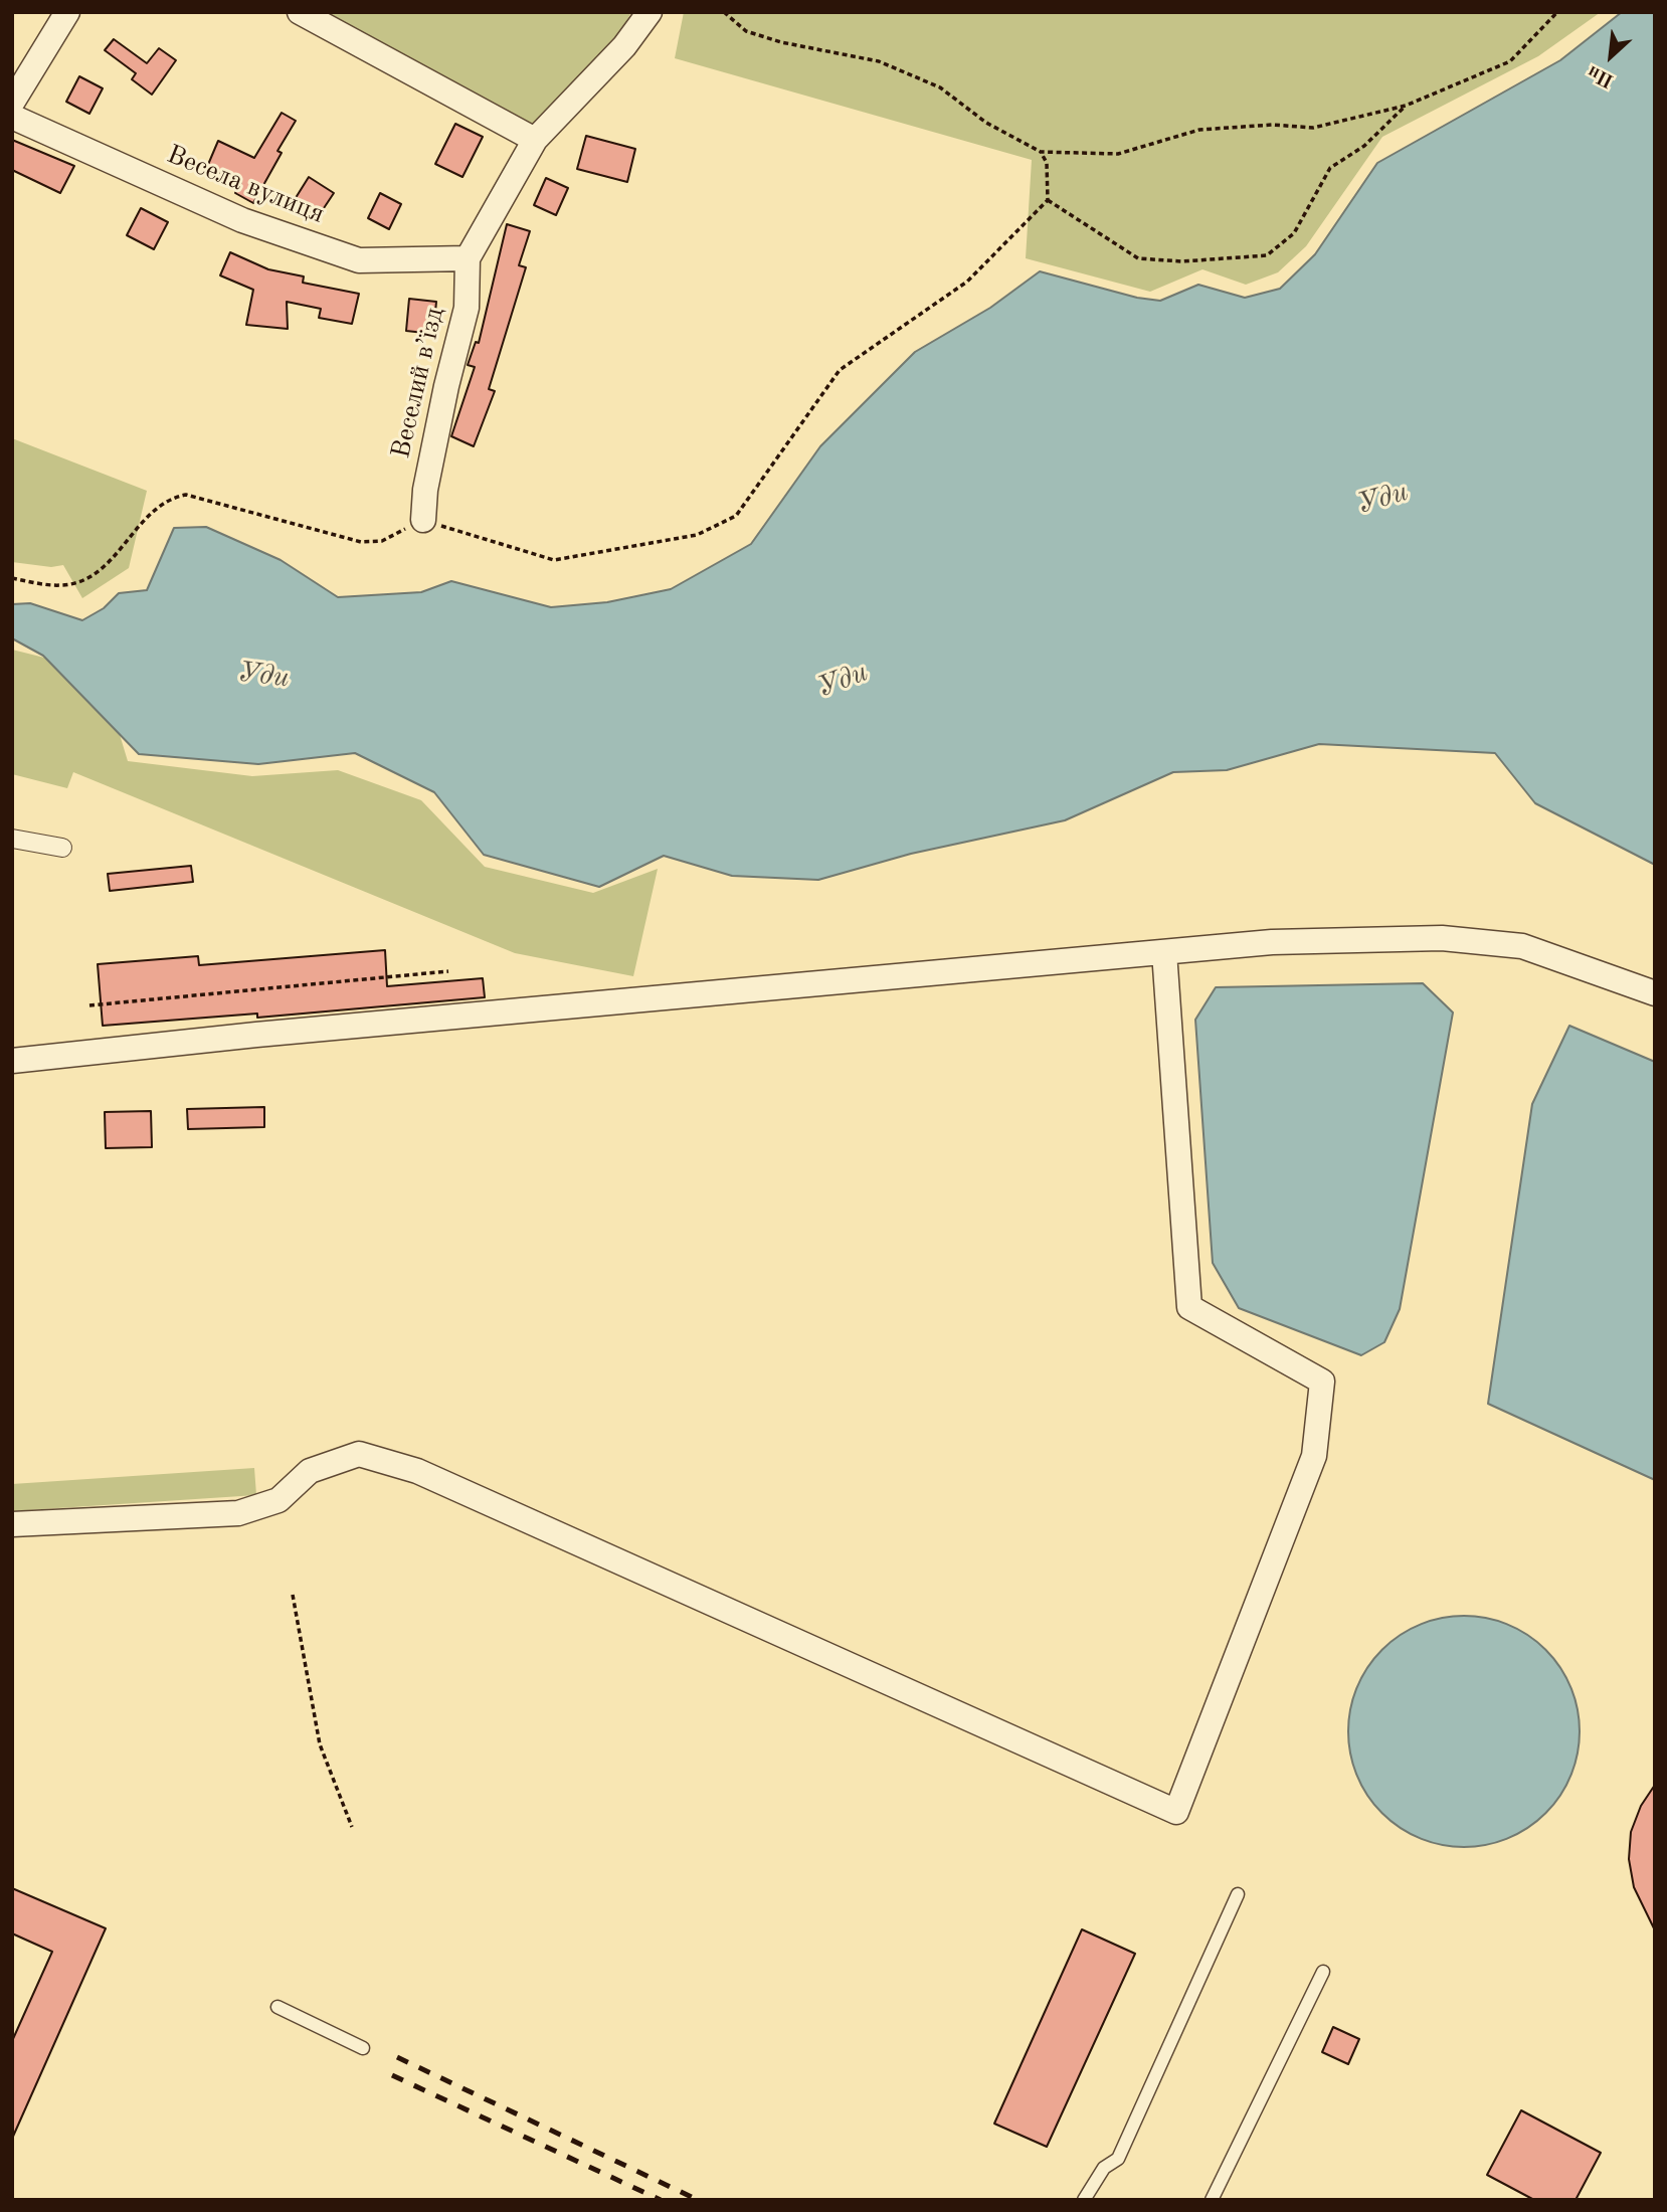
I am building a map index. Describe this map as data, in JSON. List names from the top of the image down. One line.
{"streets":{"street":["Весела вулиця","Веселий в’їзд"]},"crossings":[["Весела вулиця","Веселий в’їзд"]],"water":["Уди"],"north":"bottom left"}
